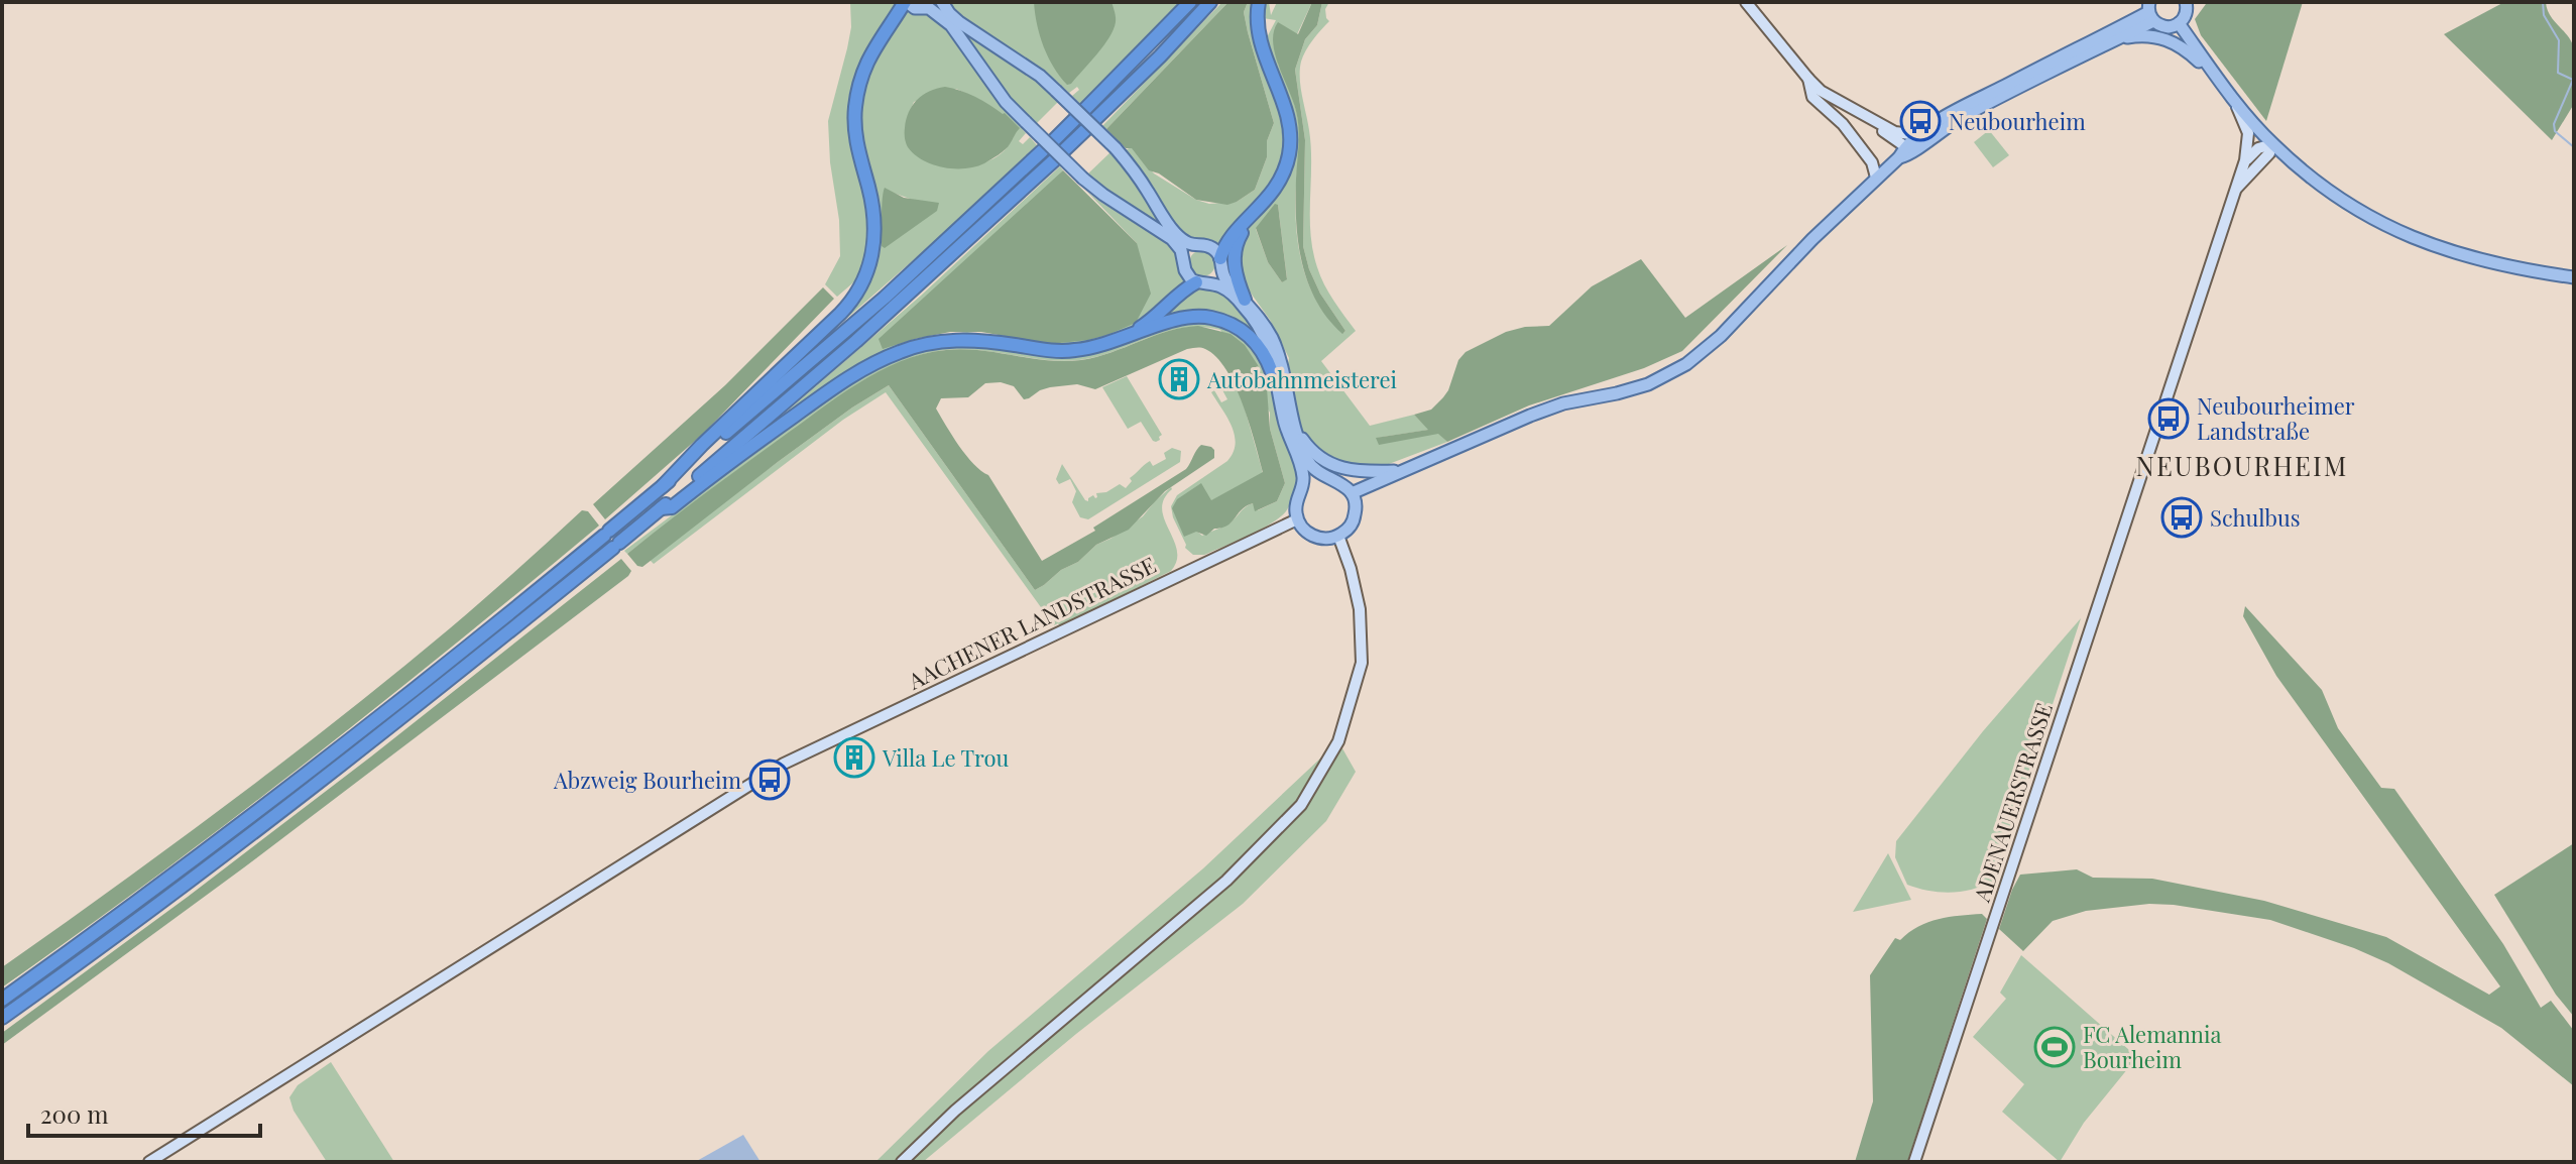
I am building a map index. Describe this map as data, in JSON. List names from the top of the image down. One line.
{"streets":{"main road":["AACHENER LANDSTRASSE","ADENAUERSTRASSE"]},"districts":["NEUBOURHEIM"],"places":{"bus stop":["Neubourheim","Neubourheimer Landstraße","Schulbus","Abzweig Bourheim"],"building":["Autobahnmeisterei","Villa Le Trou"],"sports":["FC Alemannia Bourheim"]},"scale_bar":"200 m"}
